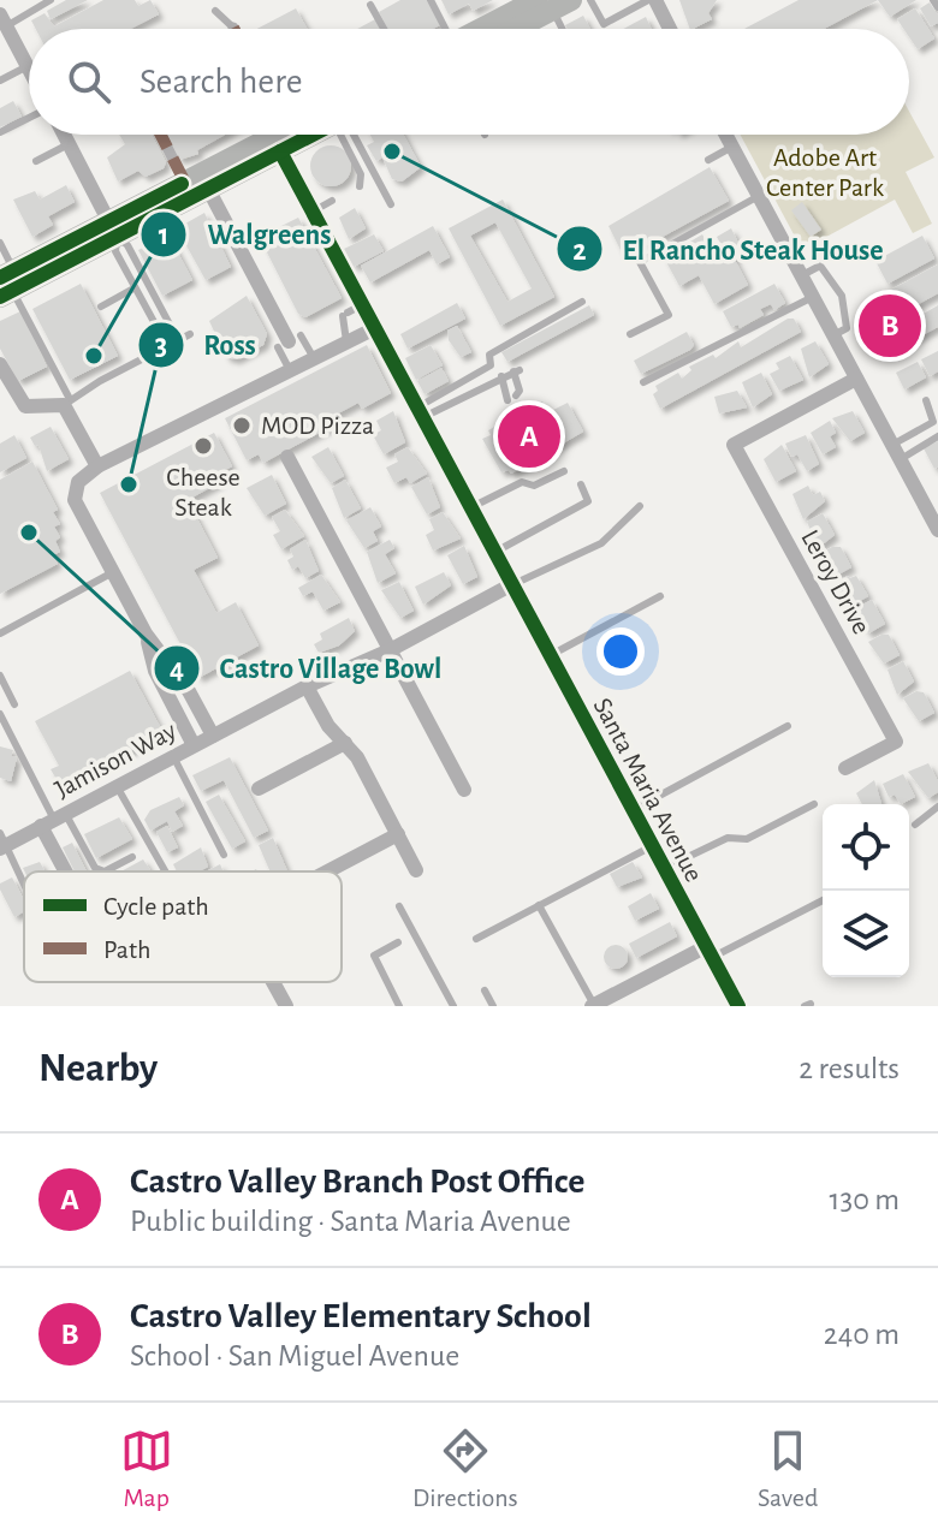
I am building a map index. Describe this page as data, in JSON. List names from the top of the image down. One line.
{"streets":{"street":["Leroy Drive","Jamison Way","Santa Maria Avenue"]},"crossings":[["Jamison Way","Santa Maria Avenue"]],"parks":["Adobe Art Center Park"],"places":["El Rancho Steak House","Walgreens","MOD Pizza","Cheese Steak","Ross","Castro Village Bowl"],"legend":["Cycle path","Path"],"page":{"search":"Search here","pins":["B","A"],"heading":["Nearby","2 results"],"list":[{"mark":"A","name":"Castro Valley Branch Post Office","note":"Public building · Santa Maria Avenue","value":"130 m"},{"mark":"B","name":"Castro Valley Elementary School","note":"School · San Miguel Avenue","value":"240 m"}],"nav":["Map","Directions","Saved"]}}
